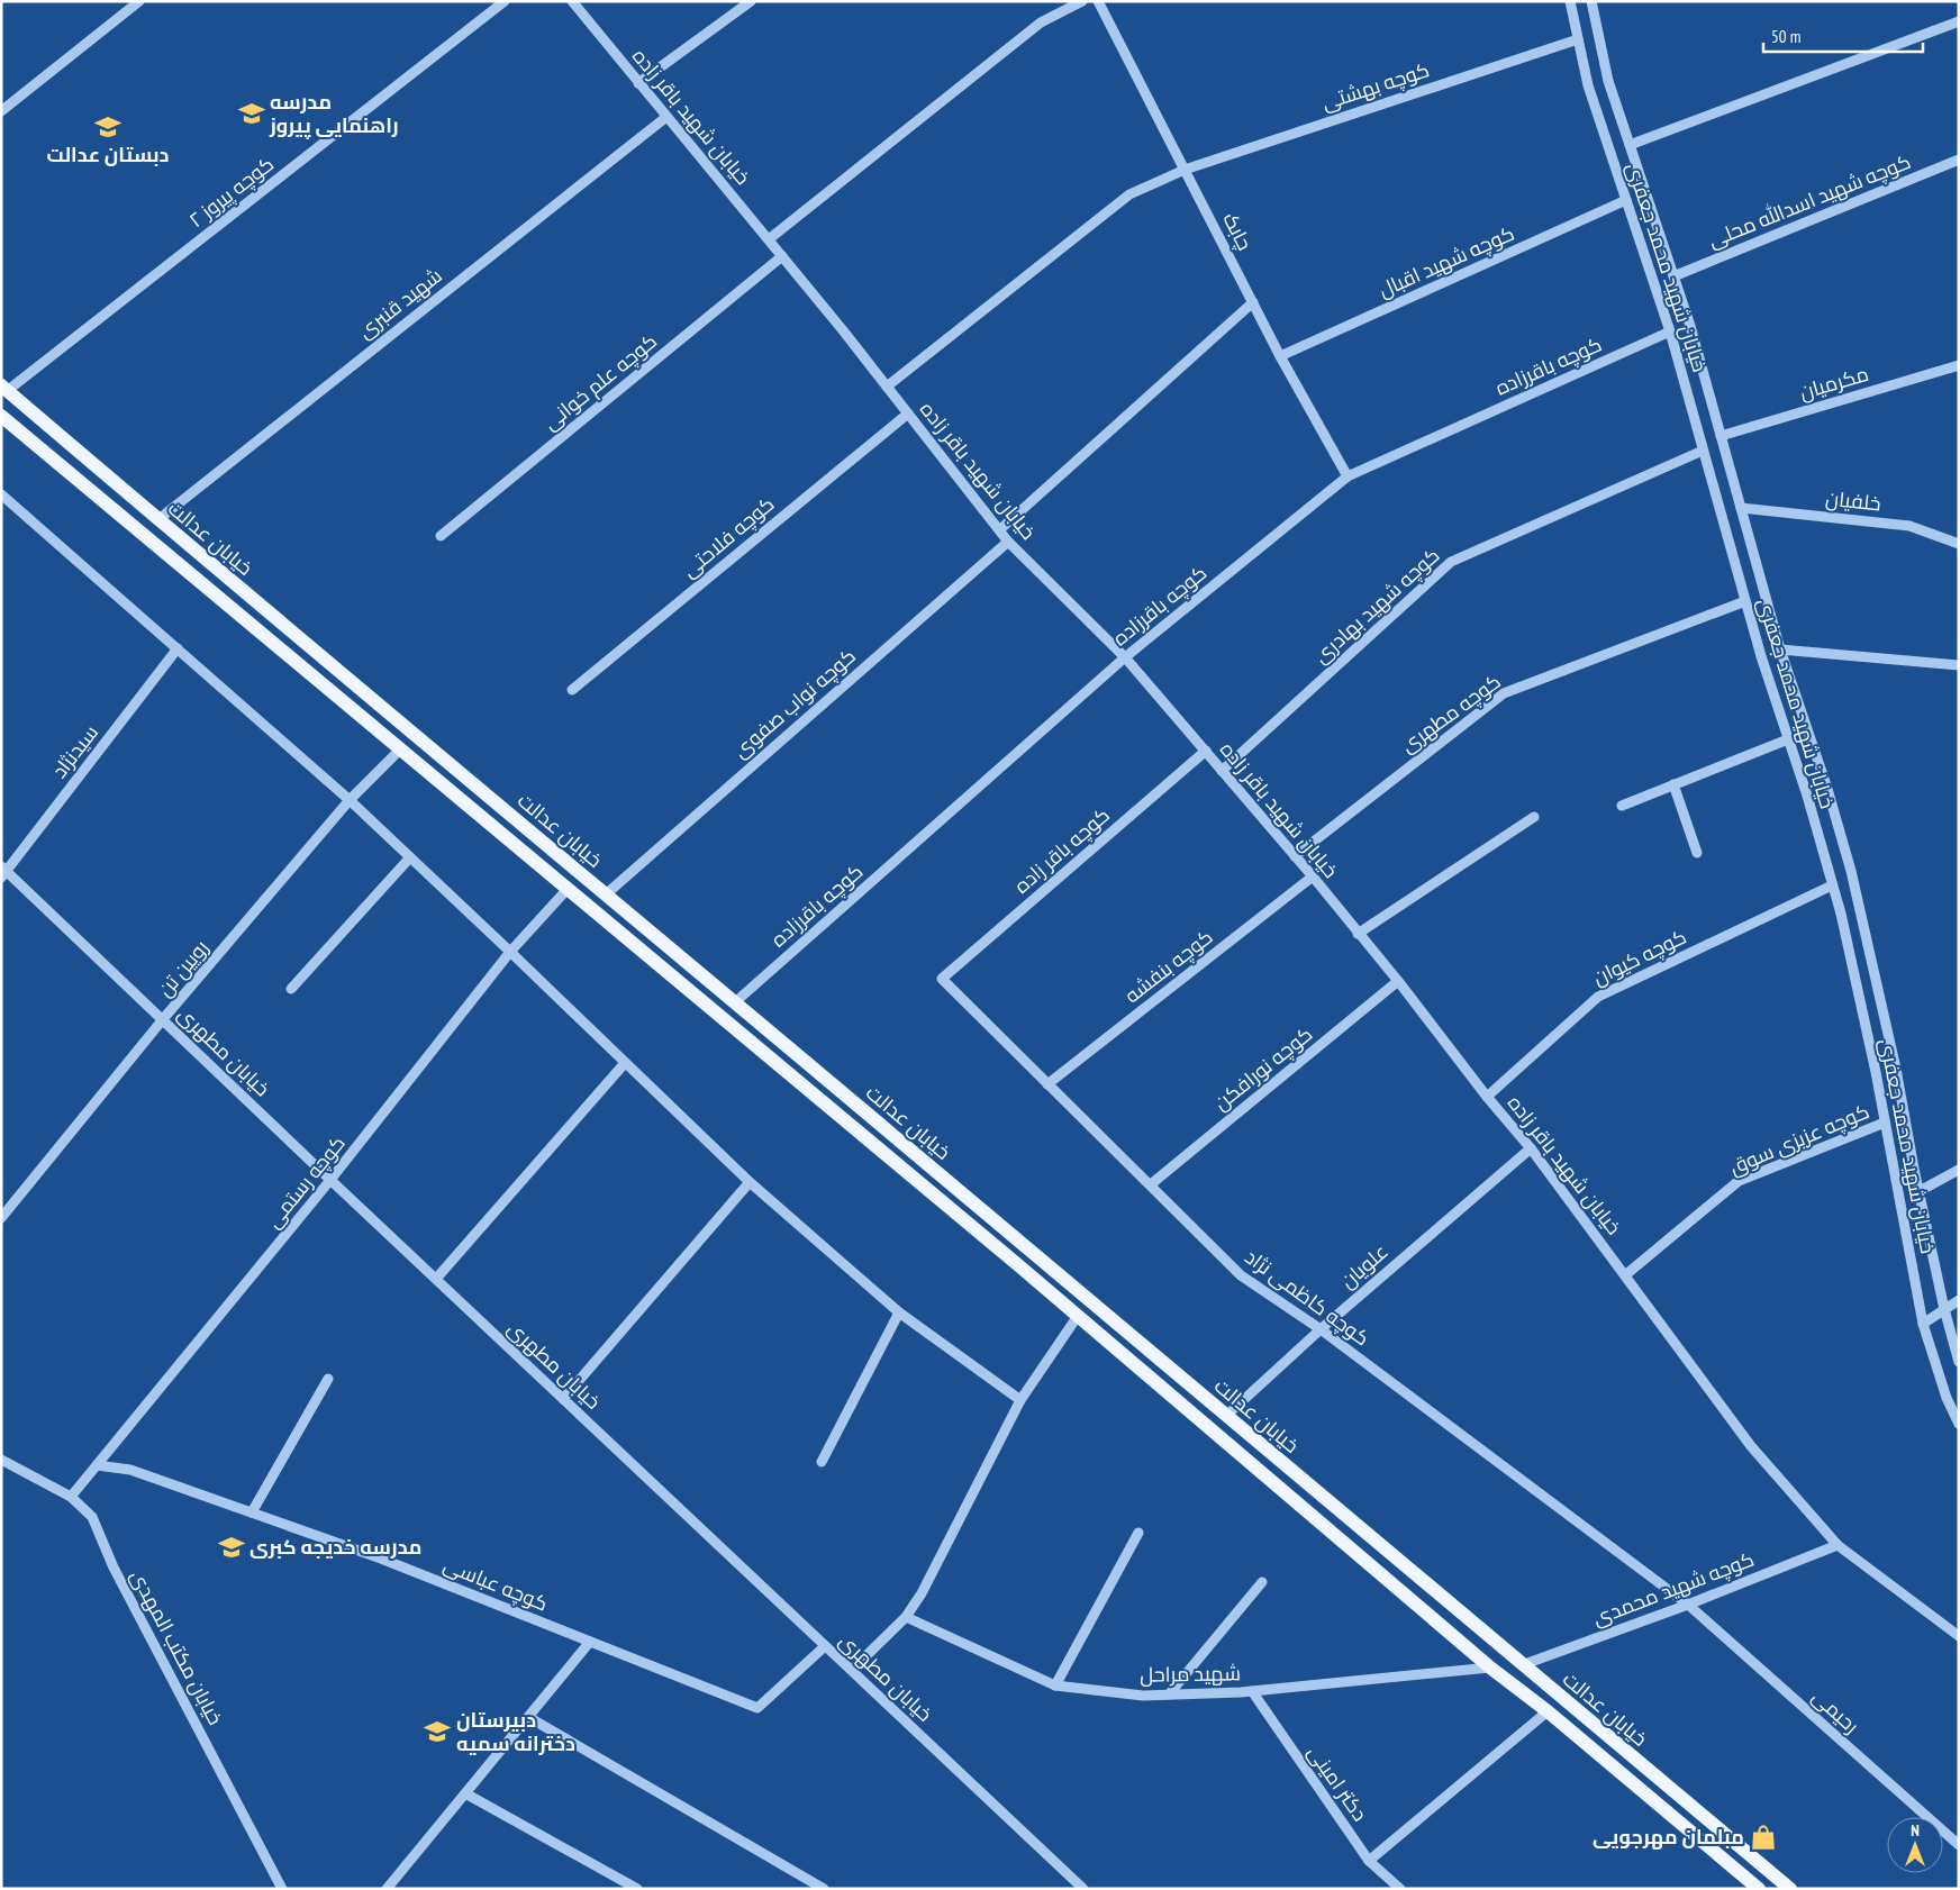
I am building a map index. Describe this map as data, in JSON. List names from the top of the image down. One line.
{"streets":{"main road":["خیابان عدالت"],"street":["کوچه بهشتی","خیابان شهید باقر زاده","کوچه پیروز ۲","کوچه شهید اسدالله محلی","چابک","کوچه شهید اقبال","خیابان شهید محمد جعفری","شهید قنبری","کوچه باقرزاده","کوچه علم خوانی","مکرمیان","خلفیان","کوچه فلاحتی","کوچه شهید بهادری","کوچه نواب صفوی","کوچه مطهری","سیدنژاد","کوچه باقر زاده","کوچه کیوان","کوچه بنفشه","رویین تن","خیابان مطهری","کوچه نورافکن","کوچه عزیزی سوق","کوچه رستمی","علویان","کوچه کاظمی نژاد","کوچه عباسی","کوچه شهید محمدی","خیابان مکتب المهدی","شهید مراحل","رحیمی","دکتر امینی"]},"crossings":[["کوچه بهشتی","خیابان شهید باقر زاده"],["کوچه بهشتی","چابک"],["کوچه بهشتی","خیابان شهید محمد جعفری"],["خیابان شهید باقر زاده","شهید قنبری"],["خیابان شهید باقر زاده","کوچه باقرزاده"],["خیابان شهید باقر زاده","کوچه علم خوانی"],["خیابان شهید باقر زاده","کوچه فلاحتی"],["خیابان شهید باقر زاده","کوچه شهید بهادری"],["خیابان شهید باقر زاده","کوچه نواب صفوی"],["خیابان شهید باقر زاده","کوچه مطهری"],["خیابان شهید باقر زاده","کوچه باقر زاده"],["خیابان شهید باقر زاده","کوچه کیوان"],["خیابان شهید باقر زاده","کوچه بنفشه"],["خیابان شهید باقر زاده","کوچه نورافکن"],["خیابان شهید باقر زاده","کوچه عزیزی سوق"],["خیابان شهید باقر زاده","علویان"],["خیابان شهید باقر زاده","کوچه شهید محمدی"],["کوچه پیروز ۲","خیابان عدالت"],["کوچه شهید اسدالله محلی","خیابان شهید محمد جعفری"],["چابک","کوچه شهید اقبال"],["چابک","کوچه باقرزاده"],["کوچه شهید اقبال","خیابان شهید محمد جعفری"],["خیابان شهید محمد جعفری","کوچه باقرزاده"],["خیابان شهید محمد جعفری","مکرمیان"],["خیابان شهید محمد جعفری","خلفیان"],["خیابان شهید محمد جعفری","کوچه شهید بهادری"],["خیابان شهید محمد جعفری","کوچه مطهری"],["خیابان شهید محمد جعفری","کوچه کیوان"],["خیابان شهید محمد جعفری","کوچه عزیزی سوق"],["شهید قنبری","خیابان عدالت"],["کوچه باقرزاده","خیابان عدالت"],["خیابان عدالت","کوچه نواب صفوی"],["خیابان عدالت","رویین تن"],["خیابان عدالت","کوچه رستمی"],["خیابان عدالت","علویان"],["خیابان عدالت","کوچه شهید محمدی"],["خیابان عدالت","شهید مراحل"],["سیدنژاد","خیابان مطهری"],["کوچه باقر زاده","کوچه کاظمی نژاد"],["کوچه بنفشه","کوچه کاظمی نژاد"],["رویین تن","خیابان مطهری"],["خیابان مطهری","کوچه رستمی"],["خیابان مطهری","کوچه عباسی"],["کوچه نورافکن","کوچه کاظمی نژاد"],["کوچه رستمی","کوچه عباسی"],["کوچه رستمی","خیابان مکتب المهدی"],["علویان","کوچه کاظمی نژاد"],["کوچه کاظمی نژاد","کوچه شهید محمدی"],["کوچه کاظمی نژاد","رحیمی"],["کوچه شهید محمدی","رحیمی"],["شهید مراحل","دکتر امینی"]],"places":{"school or university":["مدرسه راهنمایی پیروز","دبستان عدالت","مدرسه خدیجه کبری","دبیرستان دخترانه سمیه"],"shop":["مبلمان مهرجویی"]},"scale_bar":"50 m","north":"top"}
